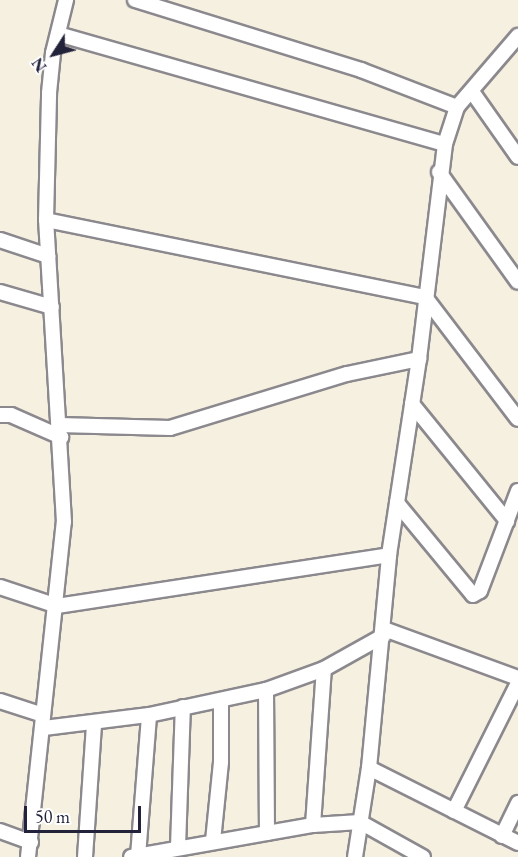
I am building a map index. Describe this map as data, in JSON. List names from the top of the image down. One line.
{"scale_bar":"50 m","north":"bottom left"}
